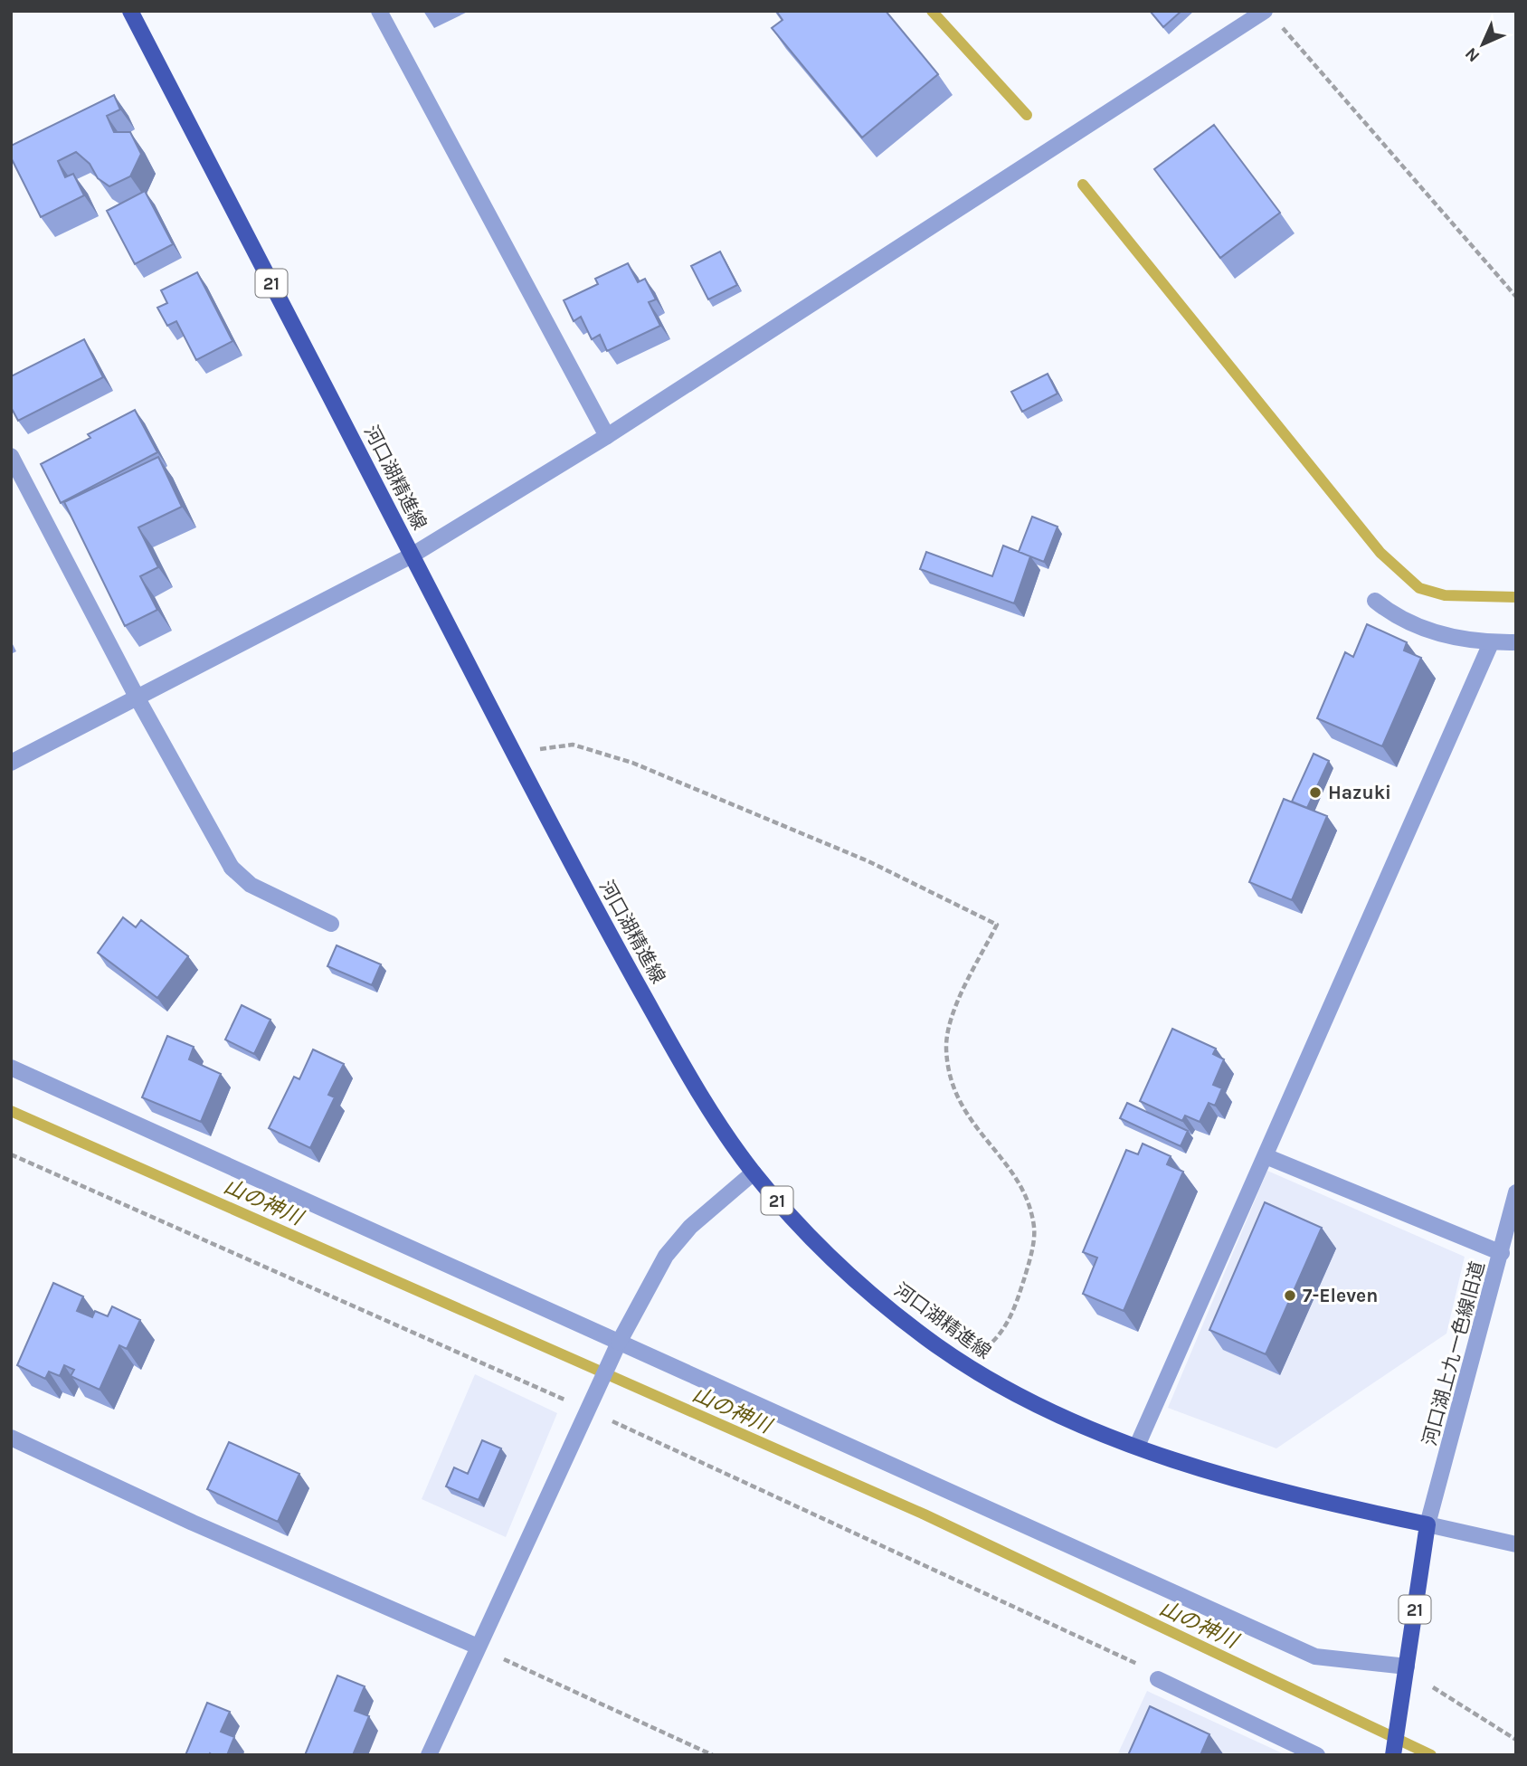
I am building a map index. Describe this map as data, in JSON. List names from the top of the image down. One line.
{"streets":{"main road":["21","河口湖精進線"],"street":["河口湖上九一色線旧道"]},"crossings":[["21","河口湖精進線"],["21","河口湖上九一色線旧道"],["河口湖精進線","河口湖上九一色線旧道"]],"water":["山の神川"],"places":["Hazuki","7-Eleven"],"north":"bottom left"}
